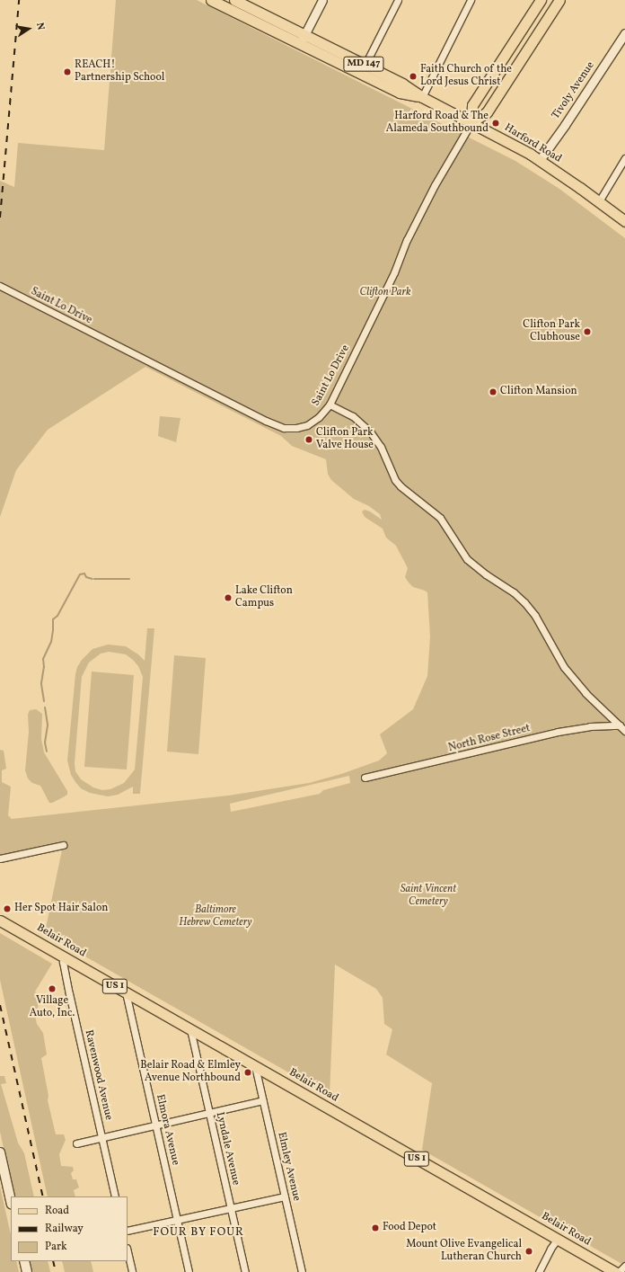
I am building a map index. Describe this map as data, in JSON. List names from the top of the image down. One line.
{"streets":{"main road":["MD 147","Harford Road","Belair Road","US 1"],"street":["Tivoly Avenue","Saint Lo Drive","North Rose Street","Ravenwood Avenue","Elmora Avenue","Lyndale Avenue","Elmley Avenue"]},"crossings":[["Tivoly Avenue","Harford Road"],["Harford Road","Saint Lo Drive"],["Belair Road","Ravenwood Avenue"],["Belair Road","Elmora Avenue"],["Belair Road","Lyndale Avenue"],["Belair Road","Elmley Avenue"]],"districts":["FOUR BY FOUR"],"parks":["Clifton Park","Saint Vincent Cemetery","Baltimore Hebrew Cemetery"],"places":["REACH! Partnership School","Faith Church of the Lord Jesus Christ","Harford Road & The Alameda Southbound","Clifton Park Clubhouse","Clifton Mansion","Clifton Park Valve House","Lake Clifton Campus","Her Spot Hair Salon","Village Auto, Inc.","Belair Road & Elmley Avenue Northbound","Food Depot","Mount Olive Evangelical Lutheran Church"],"legend":["Road","Railway","Park"],"north":"right"}
